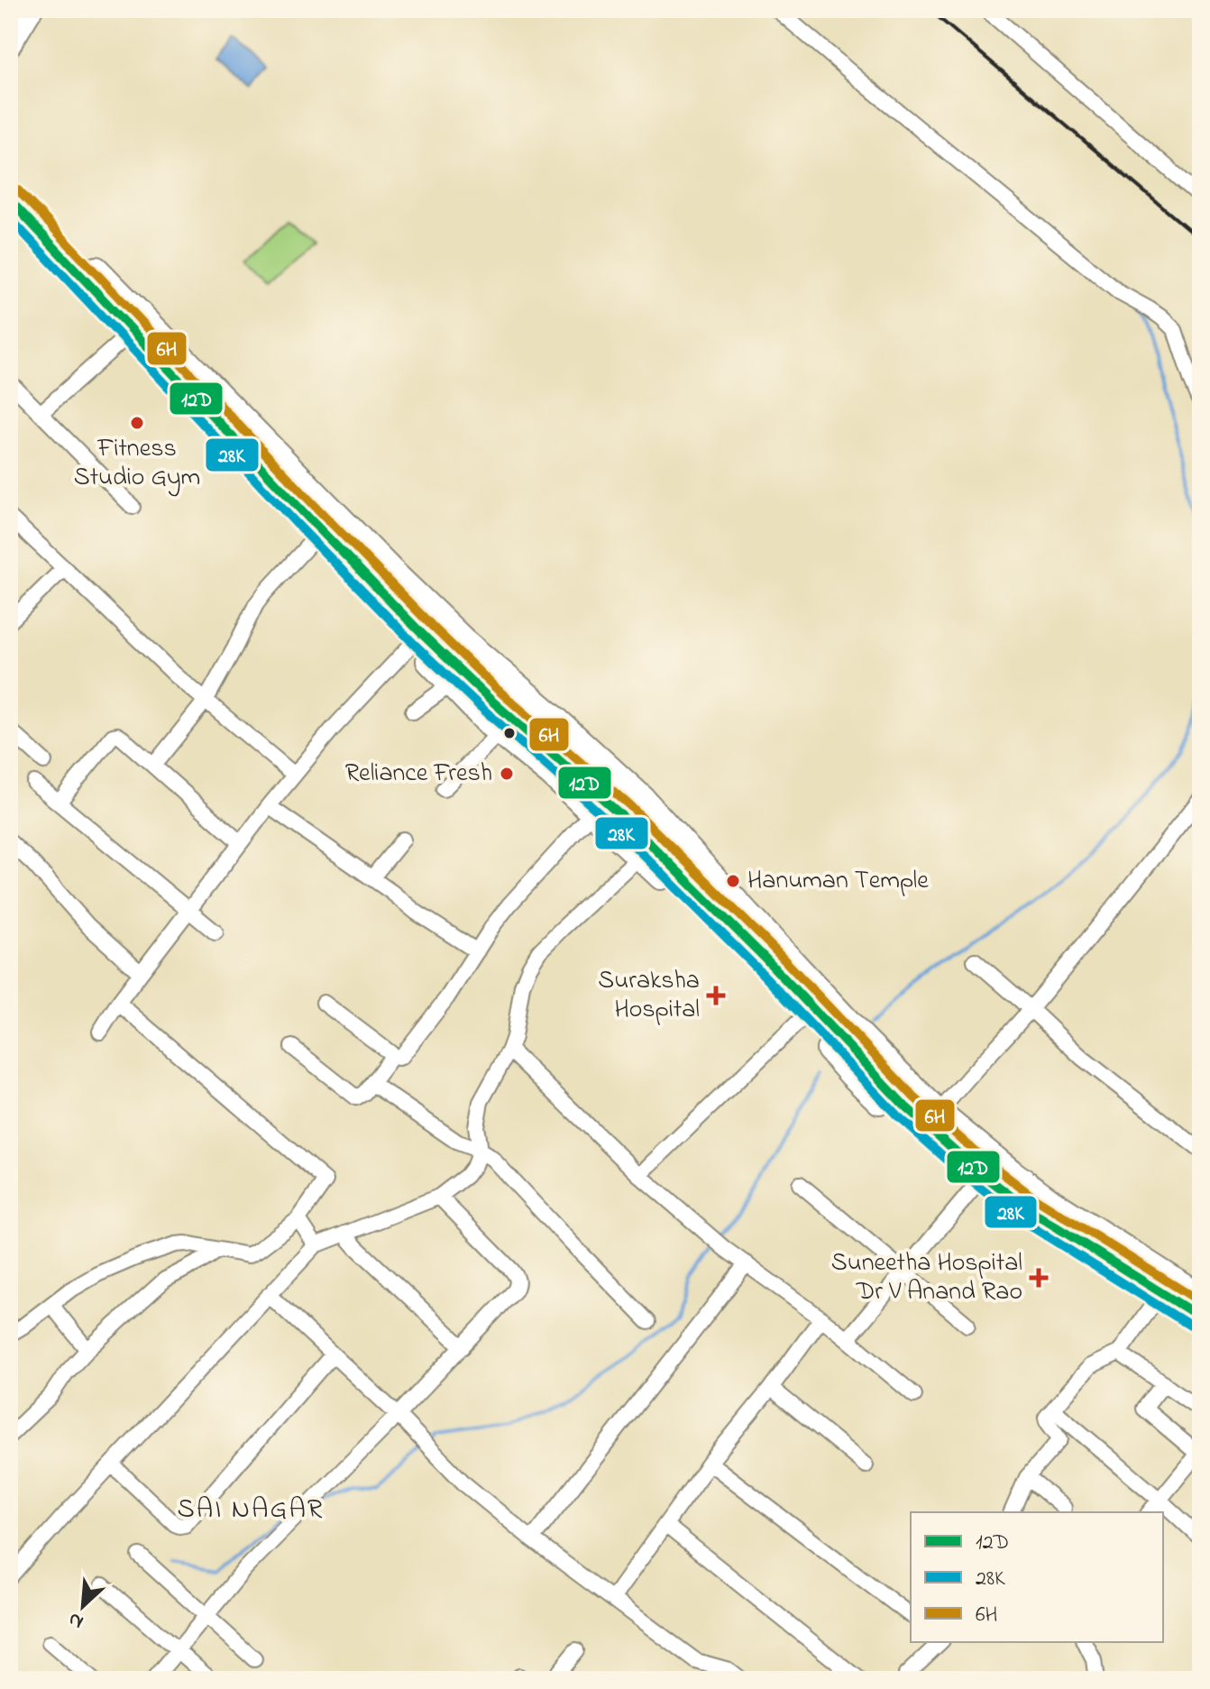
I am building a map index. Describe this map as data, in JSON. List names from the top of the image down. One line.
{"districts":["SAI NAGAR"],"places":{"other":["Fitness Studio Gym","Reliance Fresh","Hanuman Temple"],"health":["Suraksha Hospital","Suneetha Hospital Dr V Anand Rao"]},"lines":["transit line 6H","transit line 12D","transit line 28K"],"legend":["12D","28K","6H"],"north":"bottom left"}
